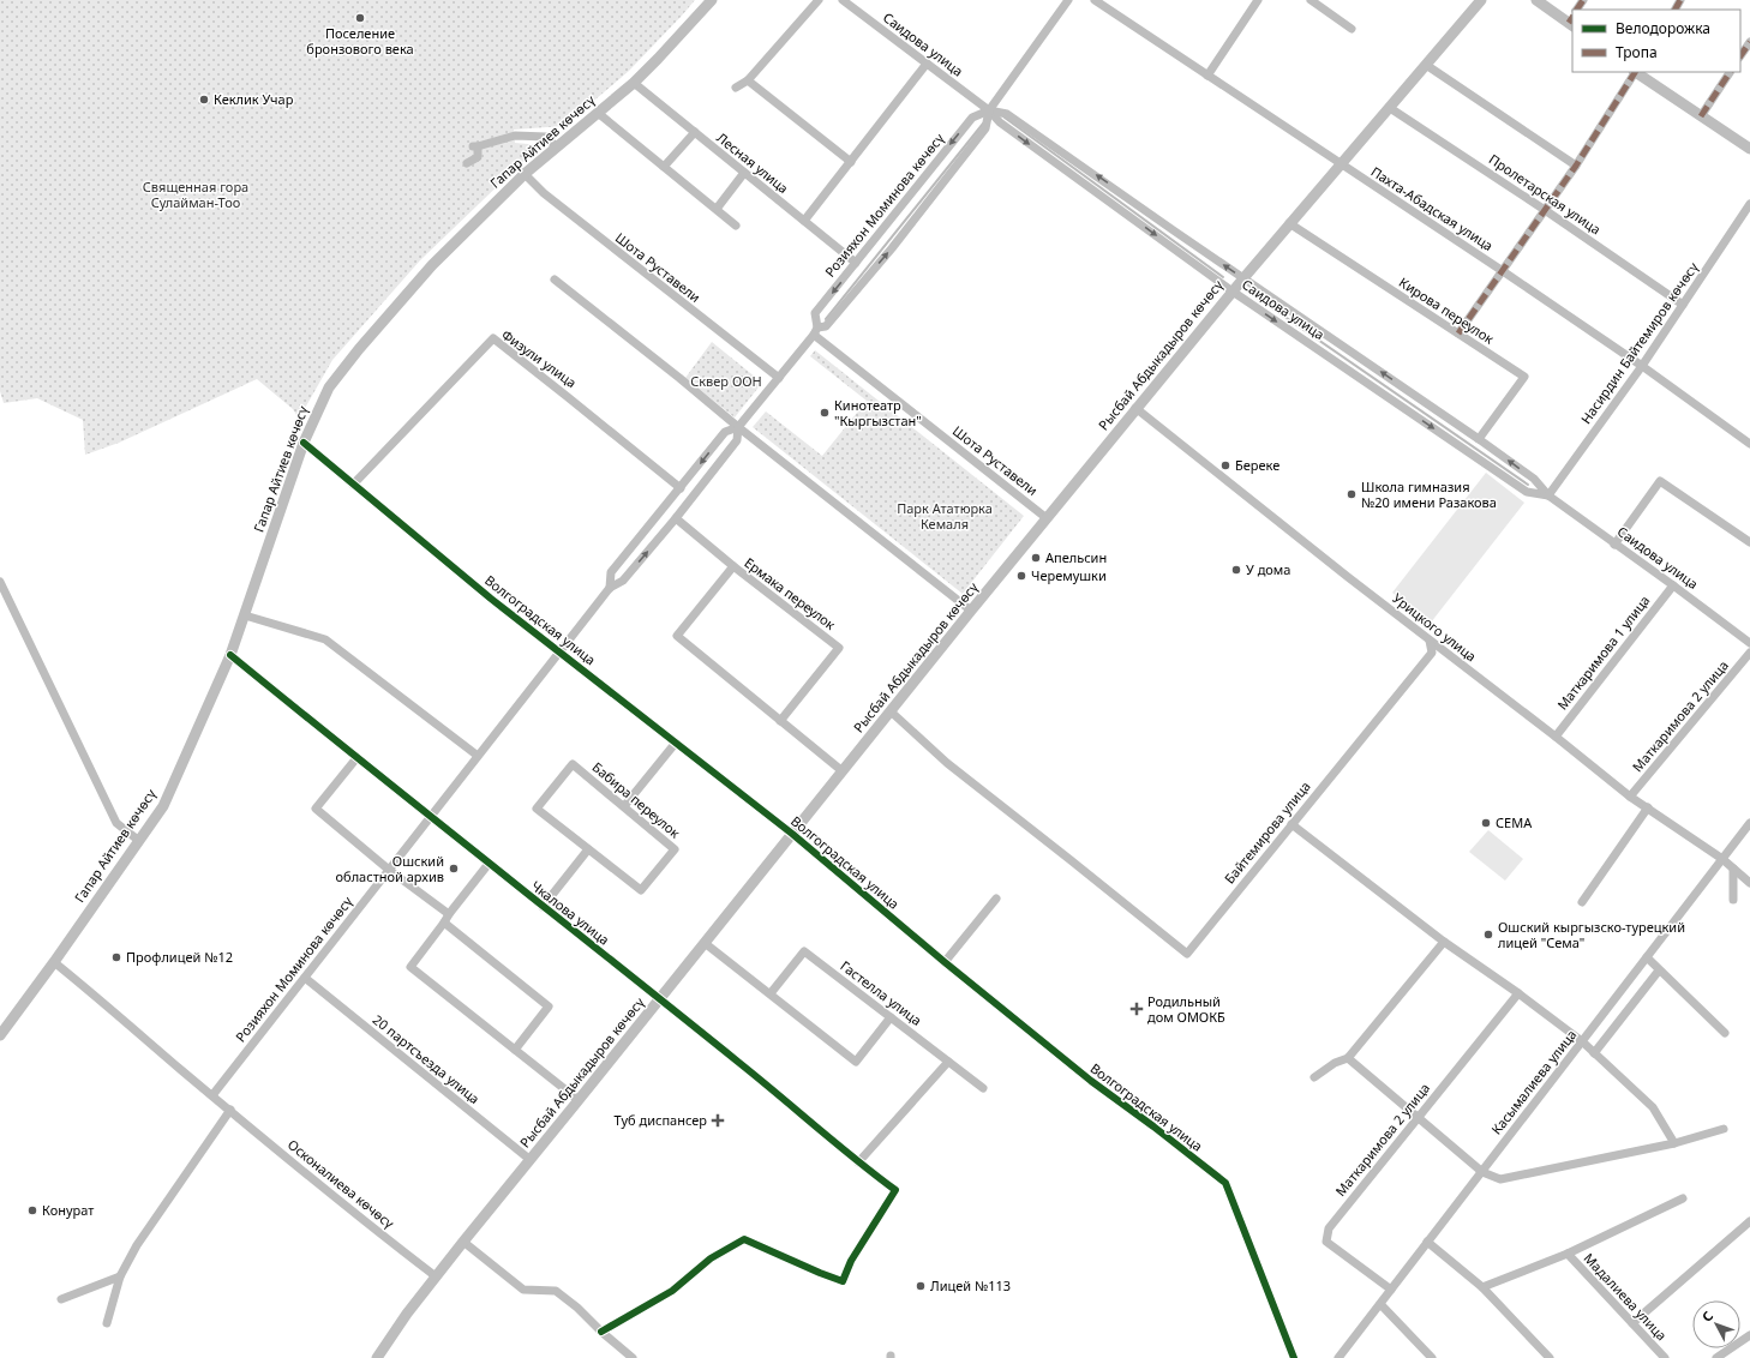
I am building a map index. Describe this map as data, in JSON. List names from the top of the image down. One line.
{"streets":{"main road":["Гапар Айтиев көчөсү","Рысбай Абдыкадыров көчөсү"],"street":["Саидова улица","Лесная улица","Пролетарская улица","Розияхон Моминова көчөсү","Пахта-Абадская улица","Шота Руставели","Кирова переулок","Насирдин Байтемиров көчөсү","Физули улица","Ермака переулок","Волгоградская улица","Урицкого улица","Маткаримова 1 улица","Маткаримова 2 улица","Бабира переулок","Байтемирова улица","Чкалова улица","Гастелла улица","20 партсъезда улица","Касымалиева улица","Осконалиева көчөсү","Мадалиева улица"]},"crossings":[["Саидова улица","Розияхон Моминова көчөсү"],["Саидова улица","Кирова переулок"],["Саидова улица","Насирдин Байтемиров көчөсү"],["Саидова улица","Рысбай Абдыкадыров көчөсү"],["Саидова улица","Маткаримова 1 улица"],["Гапар Айтиев көчөсү","Лесная улица"],["Гапар Айтиев көчөсү","Шота Руставели"],["Гапар Айтиев көчөсү","Волгоградская улица"],["Гапар Айтиев көчөсү","Чкалова улица"],["Гапар Айтиев көчөсү","Осконалиева көчөсү"],["Лесная улица","Розияхон Моминова көчөсү"],["Пролетарская улица","Насирдин Байтемиров көчөсү"],["Пролетарская улица","Рысбай Абдыкадыров көчөсү"],["Розияхон Моминова көчөсү","Шота Руставели"],["Розияхон Моминова көчөсү","Физули улица"],["Розияхон Моминова көчөсү","Ермака переулок"],["Розияхон Моминова көчөсү","Волгоградская улица"],["Розияхон Моминова көчөсү","Чкалова улица"],["Розияхон Моминова көчөсү","20 партсъезда улица"],["Розияхон Моминова көчөсү","Осконалиева көчөсү"],["Пахта-Абадская улица","Насирдин Байтемиров көчөсү"],["Пахта-Абадская улица","Рысбай Абдыкадыров көчөсү"],["Шота Руставели","Рысбай Абдыкадыров көчөсү"],["Кирова переулок","Рысбай Абдыкадыров көчөсү"],["Рысбай Абдыкадыров көчөсү","Волгоградская улица"],["Рысбай Абдыкадыров көчөсү","Урицкого улица"],["Рысбай Абдыкадыров көчөсү","Байтемирова улица"],["Рысбай Абдыкадыров көчөсү","Чкалова улица"],["Рысбай Абдыкадыров көчөсү","20 партсъезда улица"],["Рысбай Абдыкадыров көчөсү","Осконалиева көчөсү"],["Физули улица","Волгоградская улица"],["Урицкого улица","Маткаримова 1 улица"],["Урицкого улица","Маткаримова 2 улица"],["Урицкого улица","Байтемирова улица"],["Урицкого улица","Касымалиева улица"],["Маткаримова 2 улица","Касымалиева улица"]],"parks":["Священная гора Сулайман-Тоо","Сквер ООН","Парк Ататюрка Кемаля"],"places":{"other":["Поселение бронзового века","Кеклик Учар","Кинотеатр \"Кыргызстан\"","Береке","Школа гимназия №20 имени Разакова","Апельсин","У дома","Черемушки","СЕМА","Ошский областной архив","Ошский кыргызско-турецкий лицей \"Сема\"","Профлицей №12","Конурат","Лицей №113"],"health":["Родильный дом ОМОКБ","Туб диспансер"]},"legend":["Велодорожка","Тропа"],"north":"top left"}
